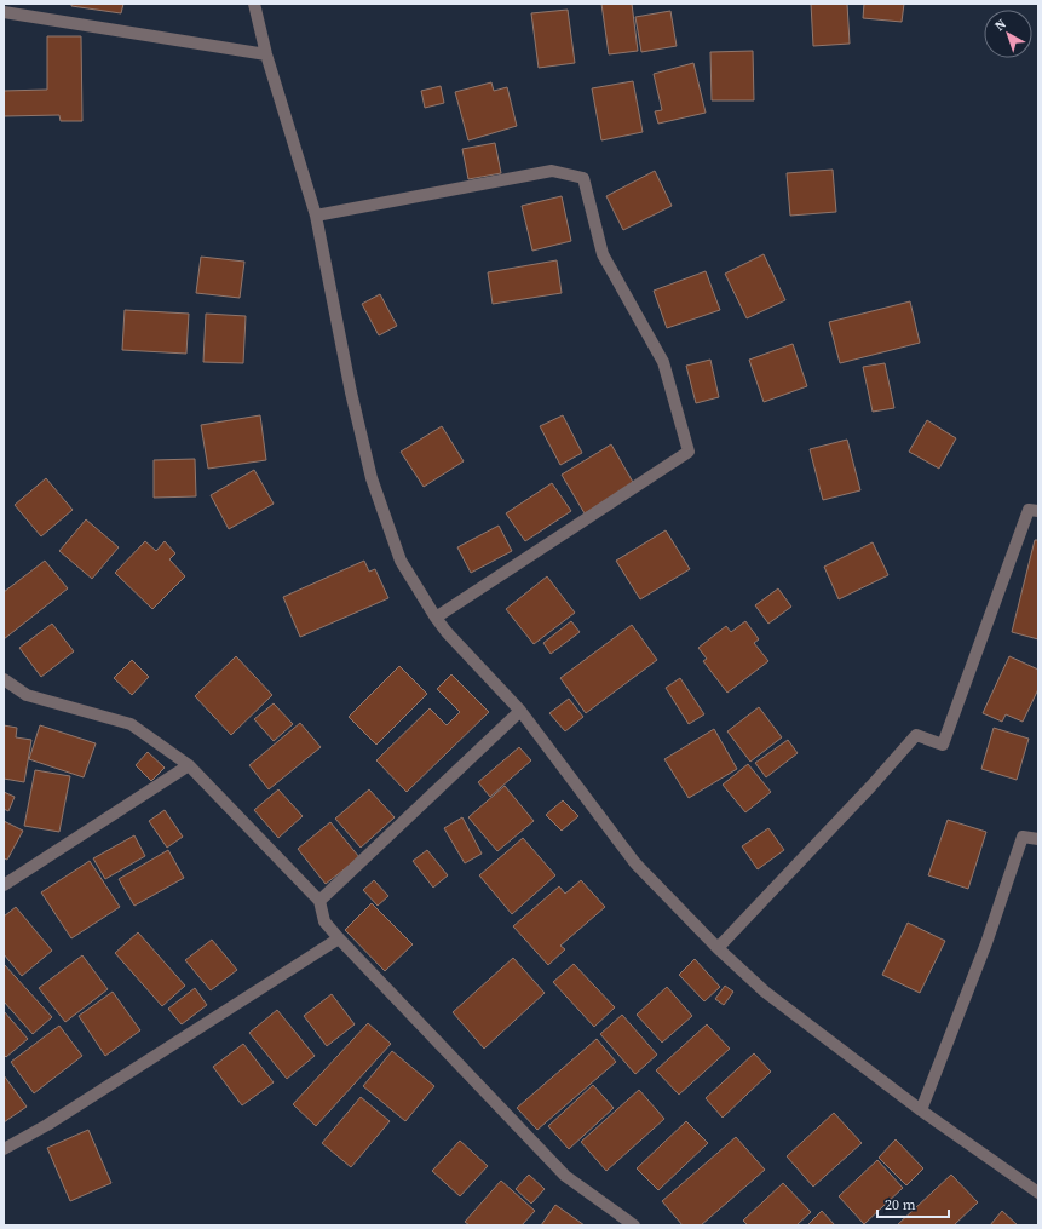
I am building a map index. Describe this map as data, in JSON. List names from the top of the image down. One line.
{"scale_bar":"20 m","north":"top left"}
